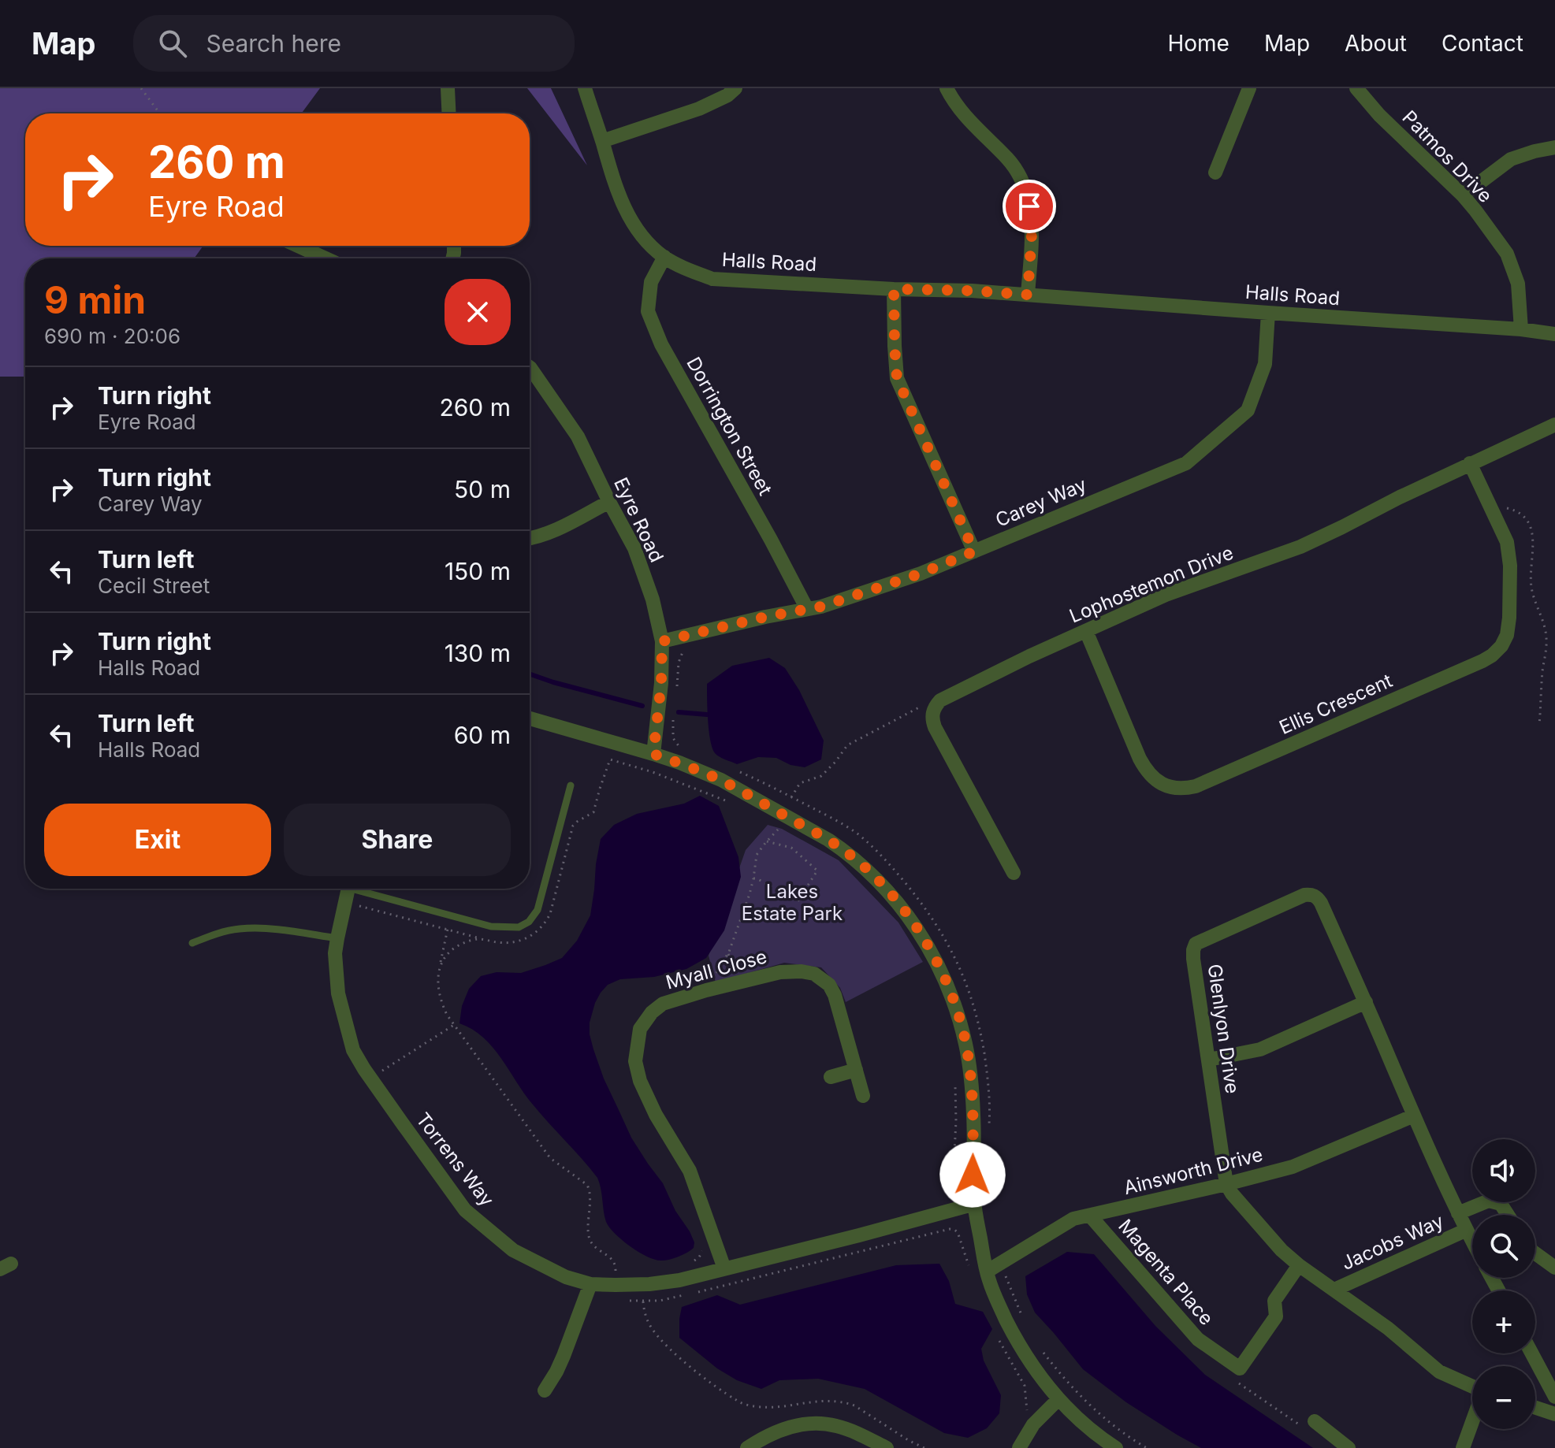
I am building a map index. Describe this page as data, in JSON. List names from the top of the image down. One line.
{"streets":{"street":["Patmos Drive","Halls Road","Dorrington Street","Carey Way","Eyre Road","Lophostemon Drive","Ellis Crescent","Myall Close","Glenlyon Drive","Torrens Way","Ainsworth Drive","Jacobs Way","Magenta Place"]},"crossings":[["Patmos Drive","Halls Road"],["Halls Road","Dorrington Street"],["Halls Road","Carey Way"],["Dorrington Street","Carey Way"],["Carey Way","Eyre Road"],["Lophostemon Drive","Ellis Crescent"],["Myall Close","Torrens Way"],["Glenlyon Drive","Ainsworth Drive"],["Glenlyon Drive","Jacobs Way"],["Glenlyon Drive","Magenta Place"],["Ainsworth Drive","Magenta Place"]],"parks":["Lakes Estate Park"],"page":{"header":"Map","search":"Search here","nav":["Home","Map","About","Contact"],"turn":["260 m","Eyre Road"],"heading":["9 min","690 m · 20:06"],"list":[{"name":"Turn right","note":"Eyre Road","value":"260 m"},{"name":"Turn right","note":"Carey Way","value":"50 m"},{"name":"Turn left","note":"Cecil Street","value":"150 m"},{"name":"Turn right","note":"Halls Road","value":"130 m"},{"name":"Turn left","note":"Halls Road","value":"60 m"}],"buttons":["Exit","Share"],"map_buttons":["+","−"]}}
